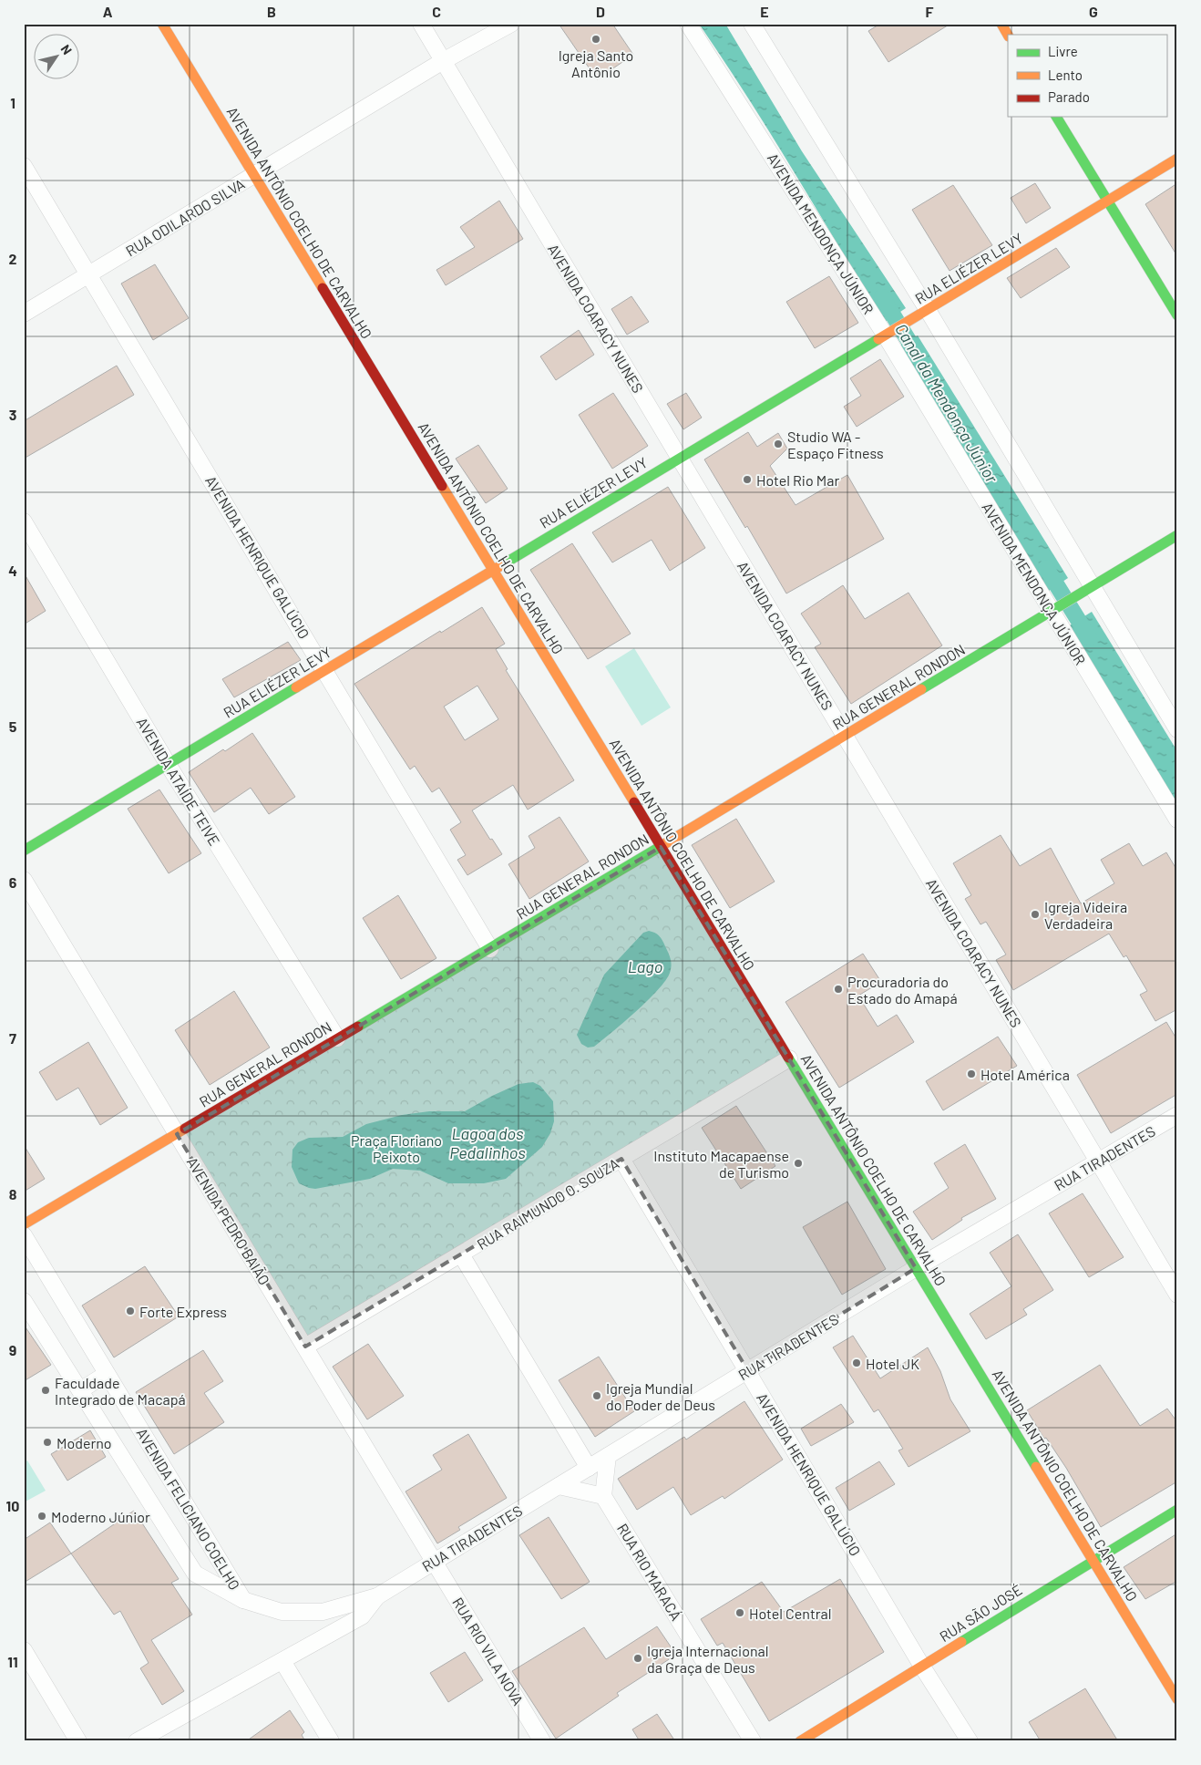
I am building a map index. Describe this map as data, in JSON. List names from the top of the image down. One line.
{"streets":{"street":["RUA ODILARDO SILVA","AVENIDA ANTÔNIO COELHO DE CARVALHO","AVENIDA MENDONÇA JÚNIOR","RUA ELIÉZER LEVY","AVENIDA COARACY NUNES","AVENIDA HENRIQUE GALÚCIO","RUA GENERAL RONDON","AVENIDA ATAÍDE TEIVE","RUA TIRADENTES","RUA RAIMUNDO O. SOUZA","AVENIDA PEDRO BAIÃO","AVENIDA FELICIANO COELHO","RUA RIO MARACÁ","RUA SÃO JOSÉ","RUA RIO VILA NOVA"]},"crossings":[["RUA ODILARDO SILVA","AVENIDA ANTÔNIO COELHO DE CARVALHO"],["RUA ODILARDO SILVA","AVENIDA COARACY NUNES"],["RUA ODILARDO SILVA","AVENIDA HENRIQUE GALÚCIO"],["AVENIDA ANTÔNIO COELHO DE CARVALHO","RUA ELIÉZER LEVY"],["AVENIDA ANTÔNIO COELHO DE CARVALHO","RUA GENERAL RONDON"],["AVENIDA ANTÔNIO COELHO DE CARVALHO","RUA TIRADENTES"],["AVENIDA ANTÔNIO COELHO DE CARVALHO","RUA RAIMUNDO O. SOUZA"],["AVENIDA ANTÔNIO COELHO DE CARVALHO","RUA SÃO JOSÉ"],["AVENIDA MENDONÇA JÚNIOR","RUA ELIÉZER LEVY"],["AVENIDA MENDONÇA JÚNIOR","RUA GENERAL RONDON"],["RUA ELIÉZER LEVY","AVENIDA COARACY NUNES"],["RUA ELIÉZER LEVY","AVENIDA HENRIQUE GALÚCIO"],["RUA ELIÉZER LEVY","AVENIDA ATAÍDE TEIVE"],["AVENIDA COARACY NUNES","RUA GENERAL RONDON"],["AVENIDA COARACY NUNES","RUA TIRADENTES"],["AVENIDA HENRIQUE GALÚCIO","RUA GENERAL RONDON"],["AVENIDA HENRIQUE GALÚCIO","RUA TIRADENTES"],["AVENIDA HENRIQUE GALÚCIO","RUA RAIMUNDO O. SOUZA"],["AVENIDA HENRIQUE GALÚCIO","RUA SÃO JOSÉ"],["RUA GENERAL RONDON","AVENIDA ATAÍDE TEIVE"],["RUA GENERAL RONDON","AVENIDA PEDRO BAIÃO"],["RUA TIRADENTES","AVENIDA PEDRO BAIÃO"],["RUA TIRADENTES","AVENIDA FELICIANO COELHO"],["RUA TIRADENTES","RUA RIO VILA NOVA"],["RUA RAIMUNDO O. SOUZA","AVENIDA PEDRO BAIÃO"],["AVENIDA PEDRO BAIÃO","RUA RIO VILA NOVA"]],"water":["Canal da Mendonça Júnior","Lago","Lagoa dos Pedalinhos"],"parks":["Praça Floriano Peixoto"],"places":["Igreja Santo Antônio","Studio WA - Espaço Fitness","Hotel Rio Mar","Igreja Videira Verdadeira","Procuradoria do Estado do Amapá","Hotel América","Instituto Macapaense de Turismo","Forte Express","Hotel JK","Faculdade Integrado de Macapá","Igreja Mundial do Poder de Deus","Moderno","Moderno Júnior","Hotel Central","Igreja Internacional da Graça de Deus"],"legend":["Livre","Lento","Parado"],"north":"top right","grid":{"columns":["A","B","C","D","E","F","G"],"rows":["1","2","3","4","5","6","7","8","9","10","11"]}}
